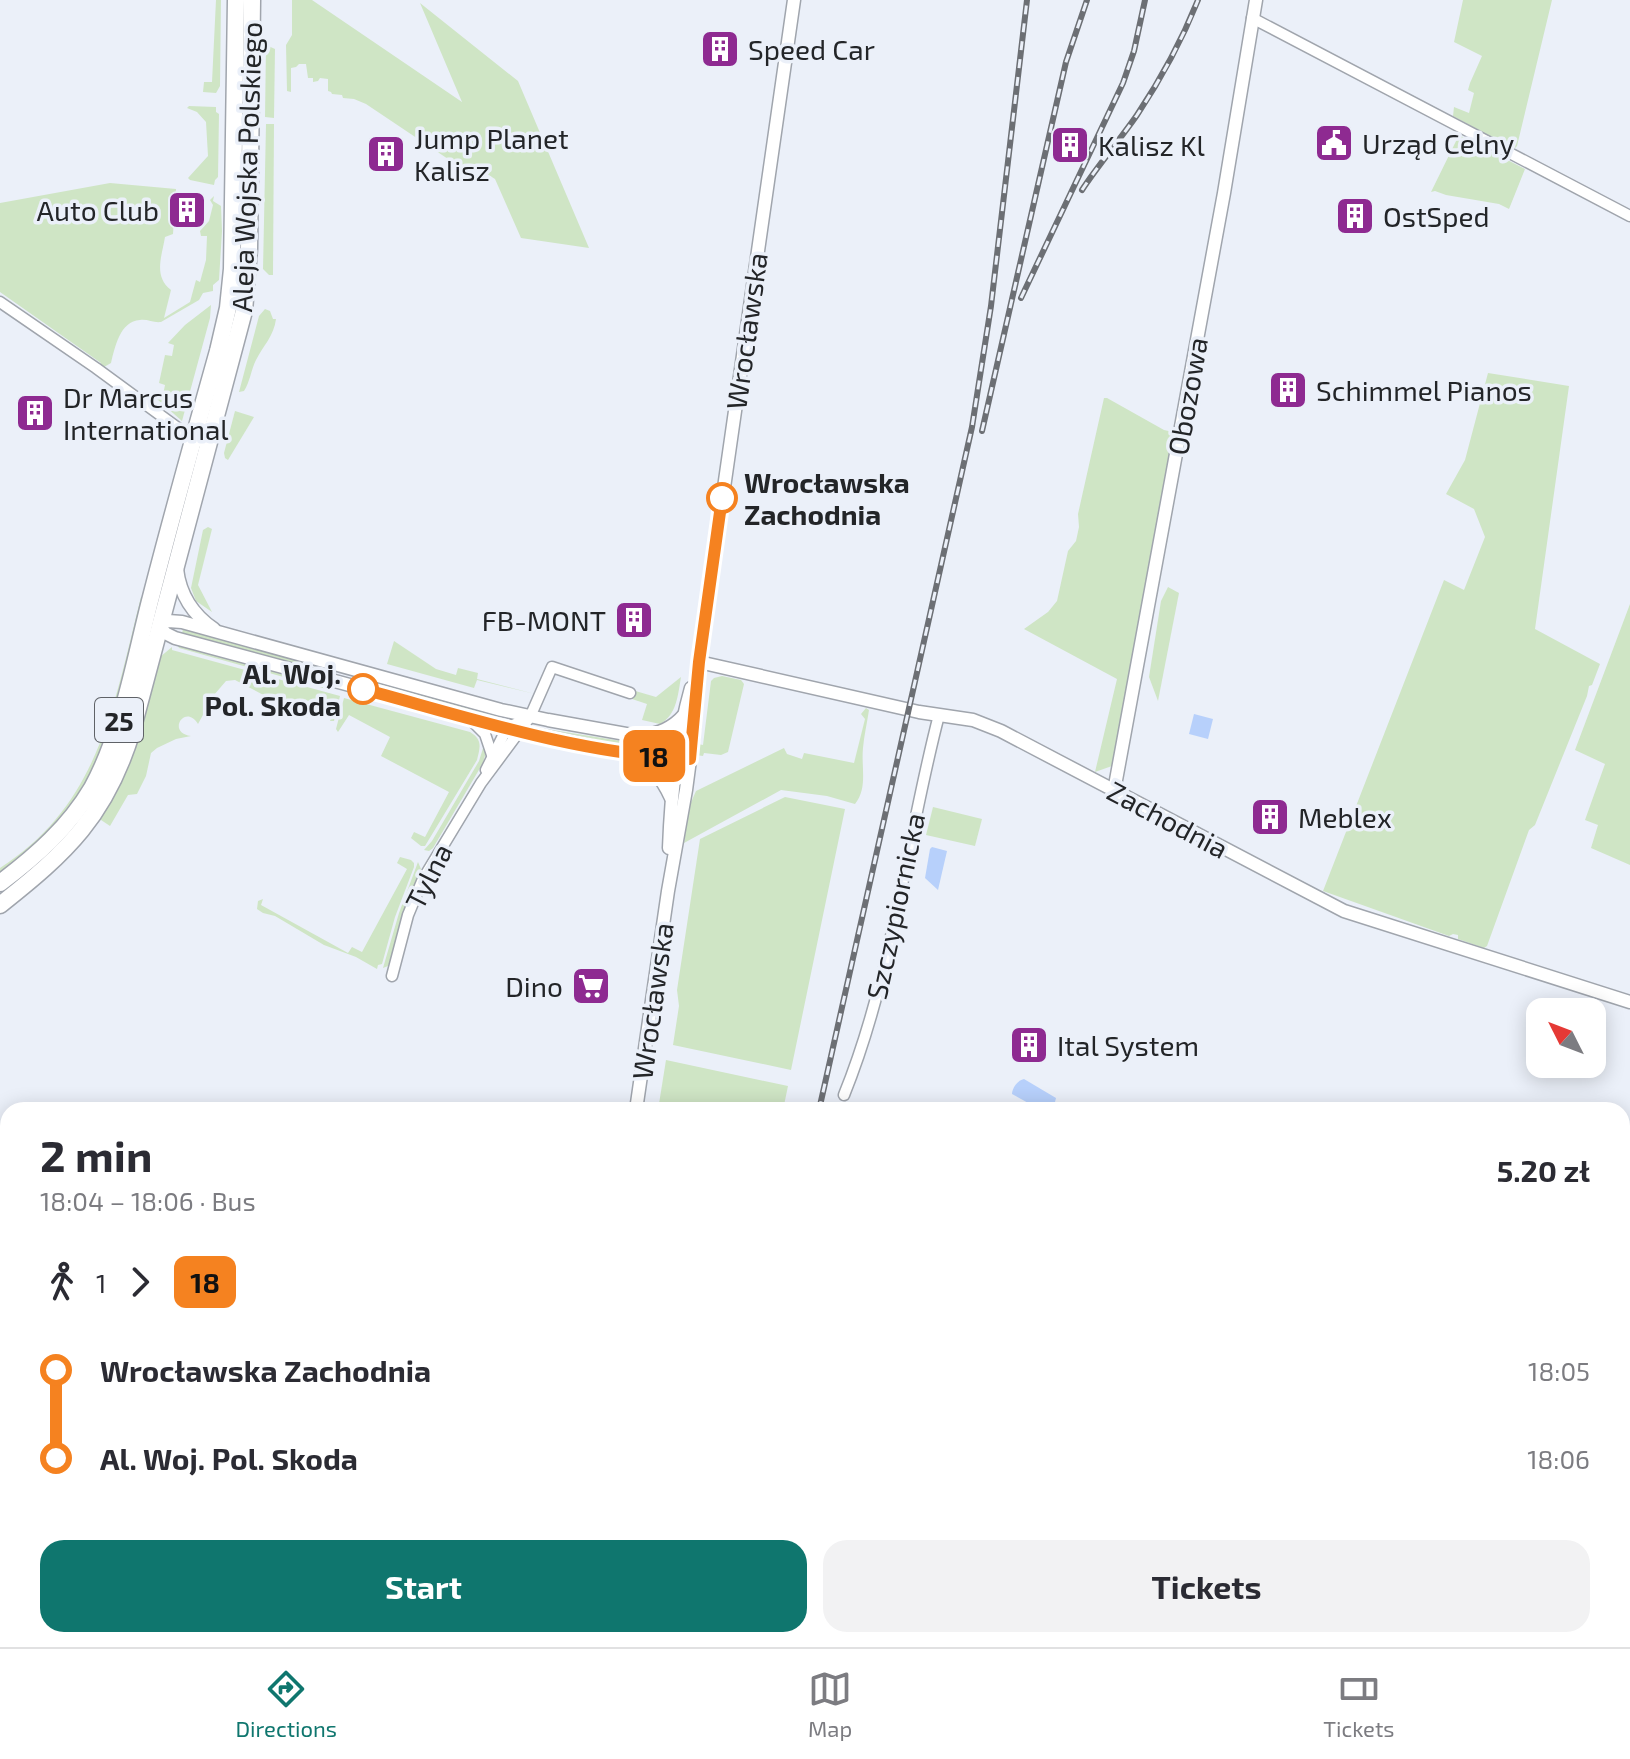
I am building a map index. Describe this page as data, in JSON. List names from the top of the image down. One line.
{"streets":{"main road":["Aleja Wojska Polskiego","25"],"street":["Wrocławska","Obozowa","Zachodnia","Tylna","Szczypiornicka"]},"crossings":[["Aleja Wojska Polskiego","25"],["Wrocławska","Zachodnia"],["Obozowa","Zachodnia"],["Zachodnia","Szczypiornicka"]],"places":{"building":["Speed Car","Kalisz Kl","Jump Planet Kalisz","Auto Club","OstSped","Schimmel Pianos","Dr Marcus International","FB-MONT","Meblex","Ital System"],"public building":["Urząd Celny"],"other":["Wrocławska Zachodnia","Al. Woj. Pol. Skoda"],"supermarket":["Dino"]},"lines":["bus line 18"],"north":"top left","page":{"on_map":"18","heading":["2 min","18:04 – 18:06 · Bus","5.20 zł"],"legs":["1","18"],"list":[{"name":"Wrocławska Zachodnia","value":"18:05"},{"name":"Al. Woj. Pol. Skoda","value":"18:06"}],"buttons":["Start","Tickets"],"tabs":["Directions","Map","Tickets"]}}
